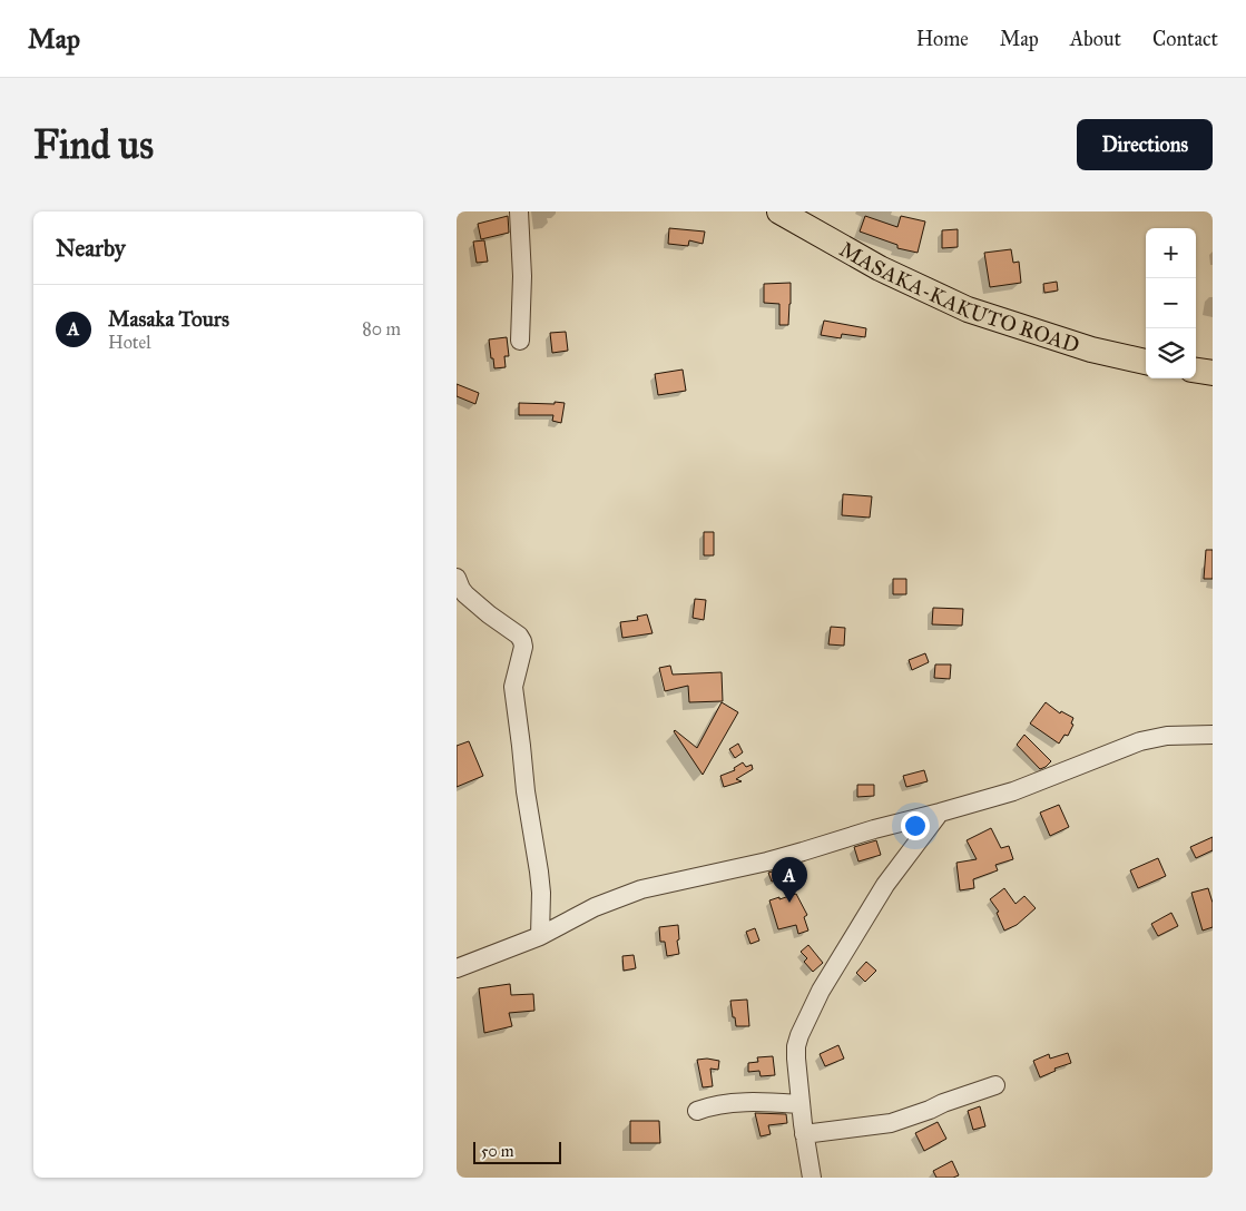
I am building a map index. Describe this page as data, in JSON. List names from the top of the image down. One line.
{"streets":{"highway":["MASAKA-KAKUTO ROAD"]},"scale_bar":"50 m","page":{"header":"Map","nav":["Home","Map","About","Contact"],"buttons":"Directions","title":"Find us","heading":"Nearby","map_buttons":["+","−"],"list":[{"mark":"A","name":"Masaka Tours","note":"Hotel","value":"80 m"}],"pins":"A","scale":"50 m"}}
